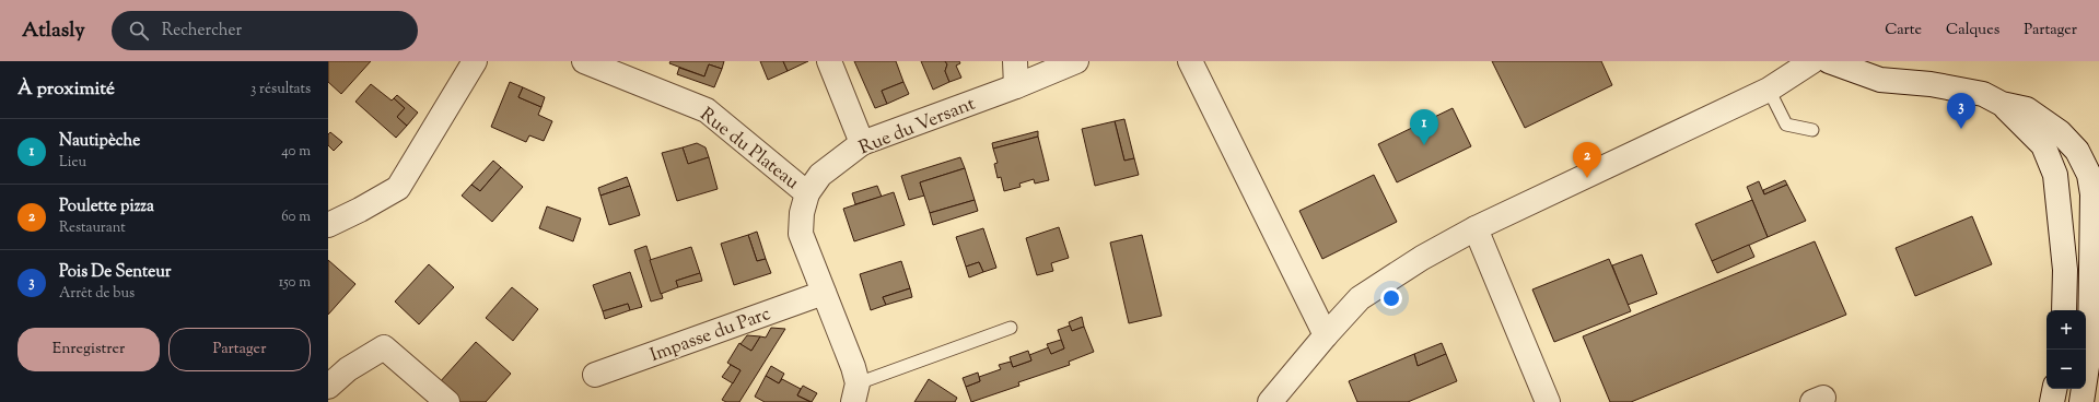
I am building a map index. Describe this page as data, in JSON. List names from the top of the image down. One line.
{"streets":{"street":["Rue du Versant","Rue du Plateau","Impasse du Parc"]},"crossings":[["Rue du Versant","Rue du Plateau"],["Rue du Plateau","Impasse du Parc"]],"page":{"header":"Atlasly","search":"Rechercher","nav":["Carte","Calques","Partager"],"heading":["À proximité","3 résultats"],"pins":["3","1","2"],"list":[{"mark":"1","name":"Nautipèche","note":"Lieu","value":"40 m"},{"mark":"2","name":"Poulette pizza","note":"Restaurant","value":"60 m"},{"mark":"3","name":"Pois De Senteur","note":"Arrêt de bus","value":"150 m"}],"map_buttons":["+","−"],"buttons":["Enregistrer","Partager"]}}
